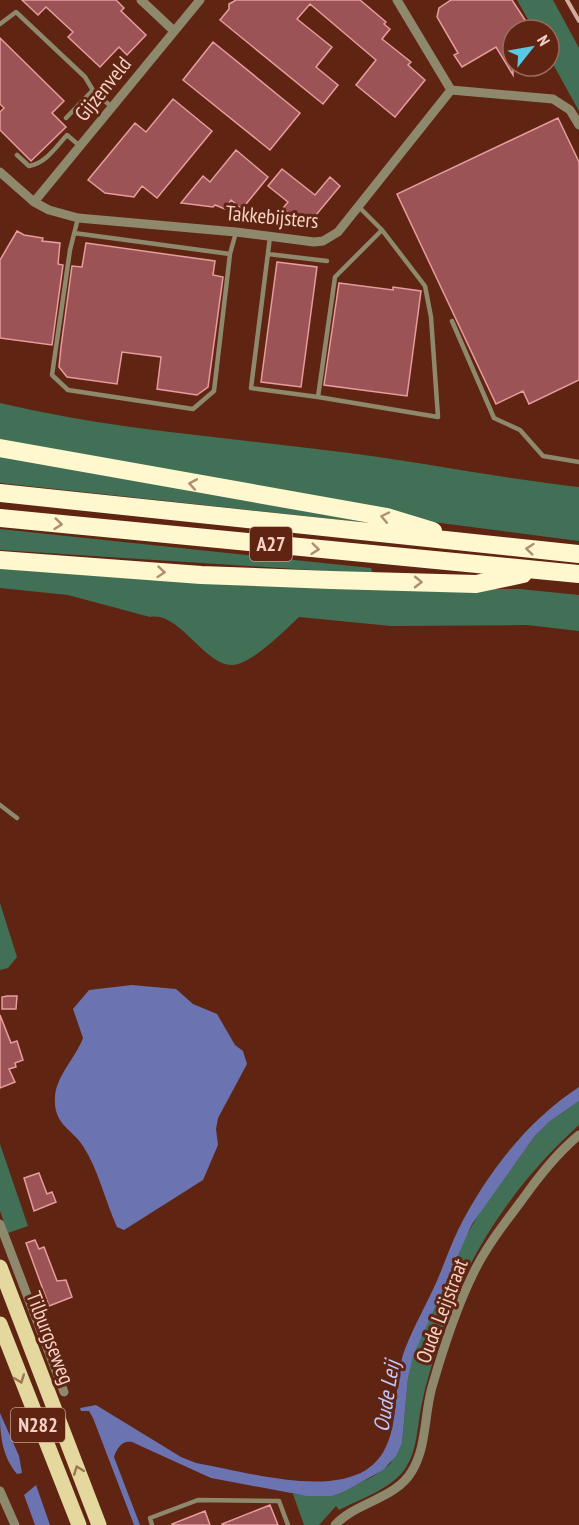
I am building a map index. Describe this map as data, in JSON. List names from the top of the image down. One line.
{"streets":{"highway":["A27"],"main road":["Tilburgseweg","N282"],"street":["Gijzenveld","Takkebijsters","Oude Leijstraat"]},"crossings":[["Gijzenveld","Takkebijsters"]],"water":["Oude Leij"],"north":"top right"}
